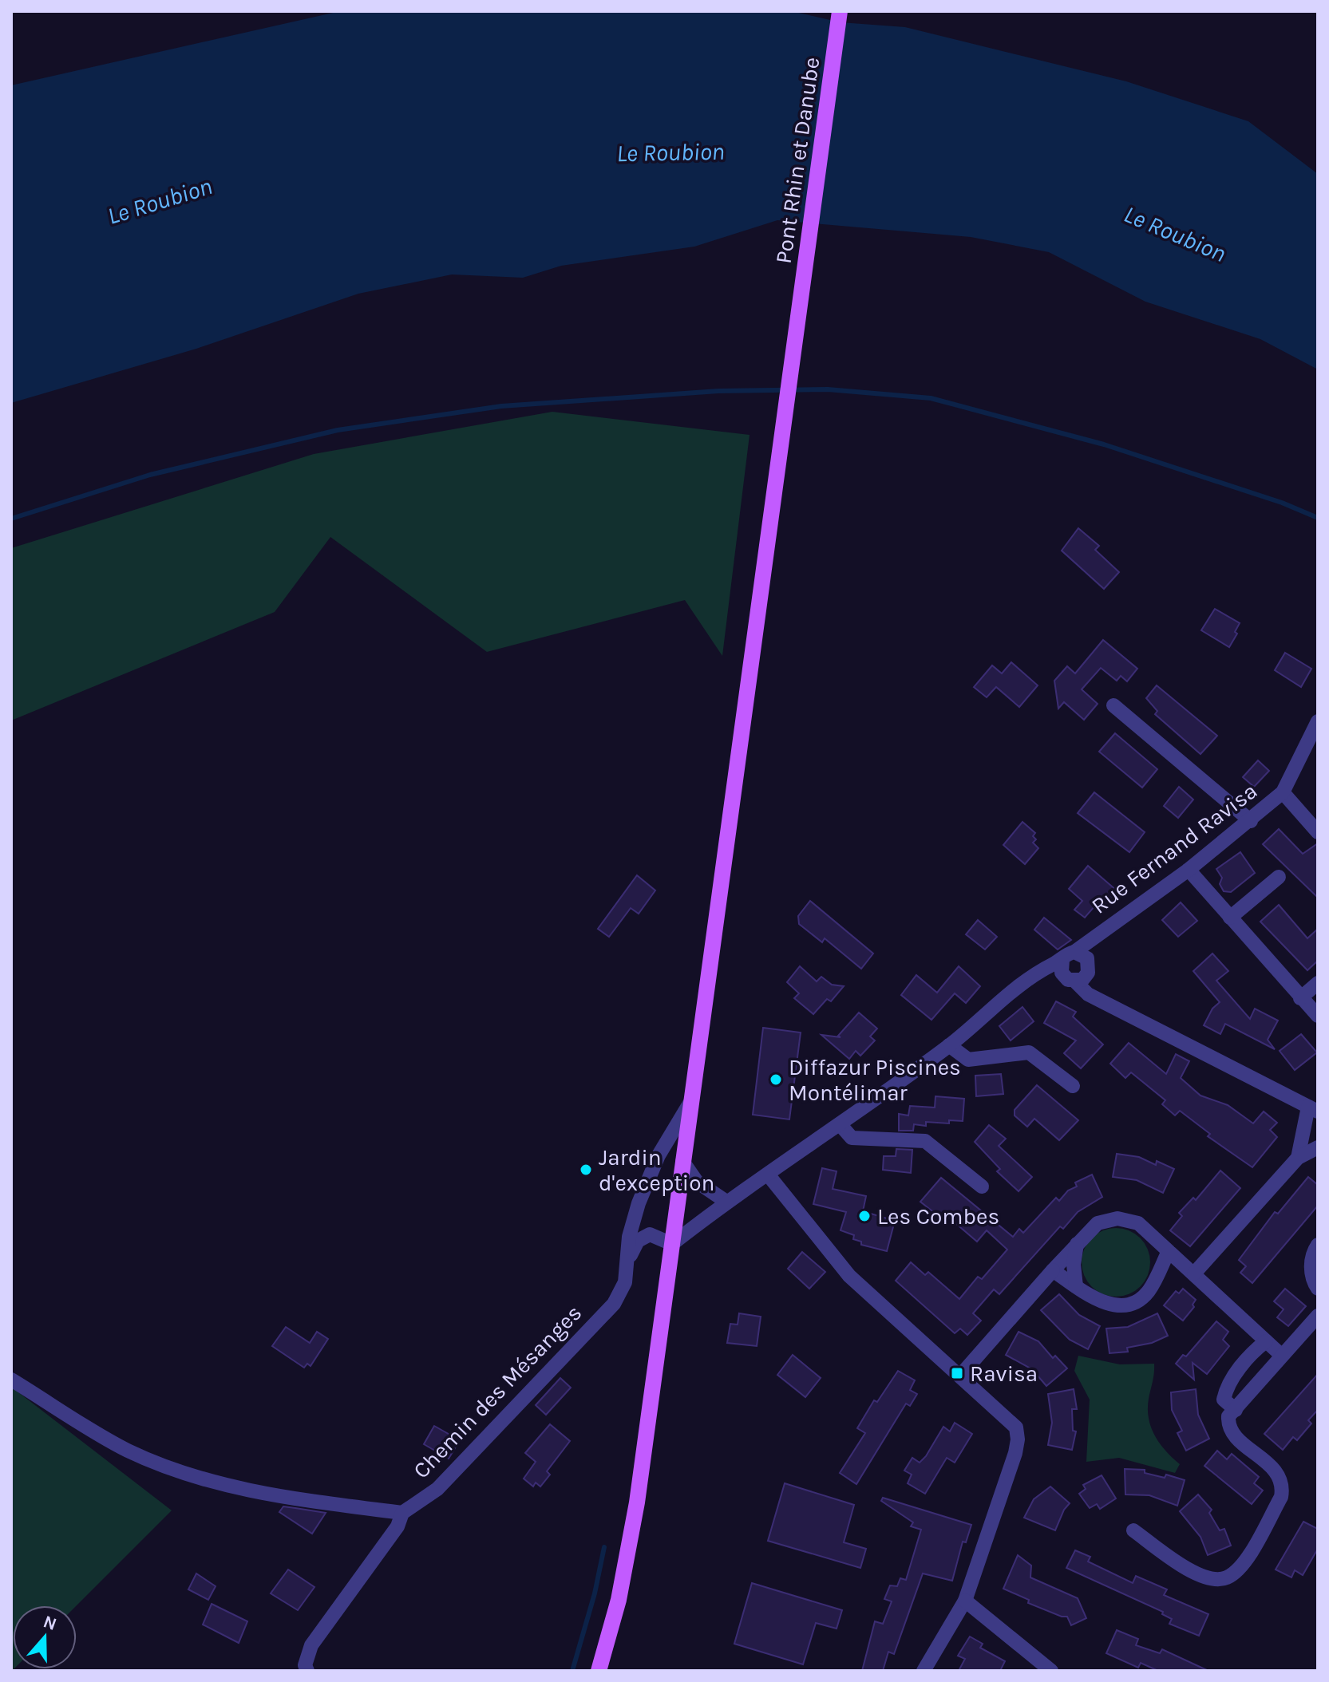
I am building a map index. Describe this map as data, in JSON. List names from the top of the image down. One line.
{"streets":{"main road":["Pont Rhin et Danube"],"street":["Rue Fernand Ravisa","Chemin des Mésanges"]},"crossings":[["Pont Rhin et Danube","Chemin des Mésanges"]],"water":["Le Roubion"],"places":{"other":["Diffazur Piscines Montélimar","Jardin d'exception","Les Combes"],"transit":["Ravisa"]},"north":"top"}
